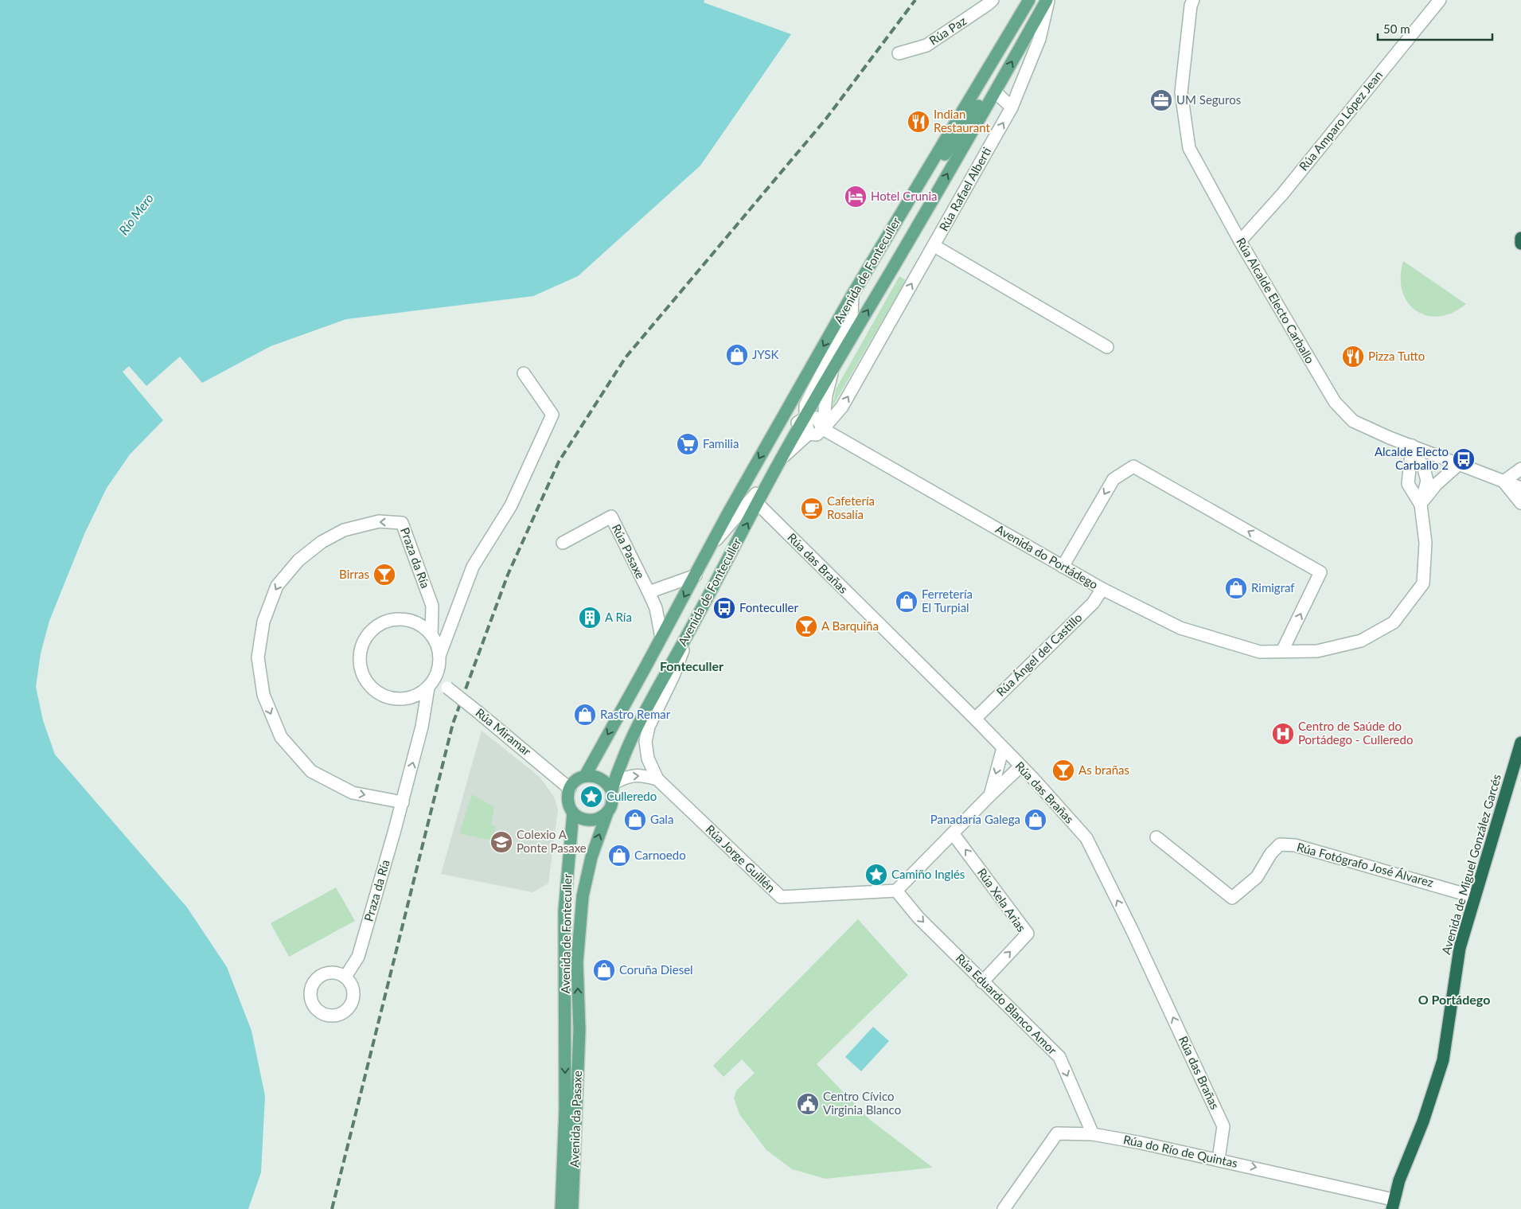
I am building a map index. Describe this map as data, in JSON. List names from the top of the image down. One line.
{"streets":{"highway":["Avenida de Miguel González Garcés"],"main road":["Avenida de Fonteculler","Avenida da Pasaxe"],"street":["Rúa Paz","Rúa Amparo López Jean","Rúa Rafael Alberti","Rúa Alcalde Electo Carballo","Rúa Pasaxe","Avenida do Portádego","Praza da Ría","Rúa das Brañas","Rúa Ángel del Castillo","Rúa Miramar","Rúa Jorge Guillén","Rúa Fotógrafo José Álvarez","Rúa Xela Arias","Rúa Eduardo Blanco Amor","Rúa do Río de Quintas"]},"crossings":[["Rúa Amparo López Jean","Rúa Alcalde Electo Carballo"],["Rúa Rafael Alberti","Avenida de Fonteculler"],["Rúa Rafael Alberti","Avenida do Portádego"],["Avenida de Fonteculler","Rúa Pasaxe"],["Avenida de Fonteculler","Avenida do Portádego"],["Avenida de Fonteculler","Rúa das Brañas"],["Avenida de Fonteculler","Rúa Miramar"],["Avenida de Fonteculler","Rúa Jorge Guillén"],["Avenida de Fonteculler","Avenida da Pasaxe"],["Rúa Alcalde Electo Carballo","Avenida do Portádego"],["Avenida do Portádego","Rúa Ángel del Castillo"],["Praza da Ría","Rúa Miramar"],["Rúa das Brañas","Rúa Ángel del Castillo"],["Rúa das Brañas","Rúa do Río de Quintas"],["Rúa Jorge Guillén","Rúa Eduardo Blanco Amor"],["Avenida de Miguel González Garcés","Rúa Fotógrafo José Álvarez"],["Avenida de Miguel González Garcés","Rúa do Río de Quintas"],["Rúa Xela Arias","Rúa Eduardo Blanco Amor"],["Rúa Eduardo Blanco Amor","Rúa do Río de Quintas"]],"one_way":["Rúa das Brañas","Rúa Eduardo Blanco Amor","Rúa do Río de Quintas"],"districts":["Fonteculler","O Portádego"],"water":["Río Mero"],"places":{"office":["UM Seguros"],"restaurant":["Indian Restaurant","Pizza Tutto"],"hotel":["Hotel Crunia"],"shop":["JYSK","Rimigraf","Ferretería El Turpial","Rastro Remar","Gala","Panadaría Galega","Carnoedo","Coruña Diesel"],"supermarket":["Familia"],"bus stop":["Alcalde Electo Carballo 2","Fonteculler"],"cafe":["Cafetería Rosalía"],"bar":["Birras","A Barquiña","As brañas"],"building":["A Ría"],"hospital":["Centro de Saúde do Portádego - Culleredo"],"place":["Culleredo","Camiño Inglés"],"school or university":["Colexio A Ponte Pasaxe"],"public building":["Centro Cívico Virginia Blanco"]},"scale_bar":"50 m"}
